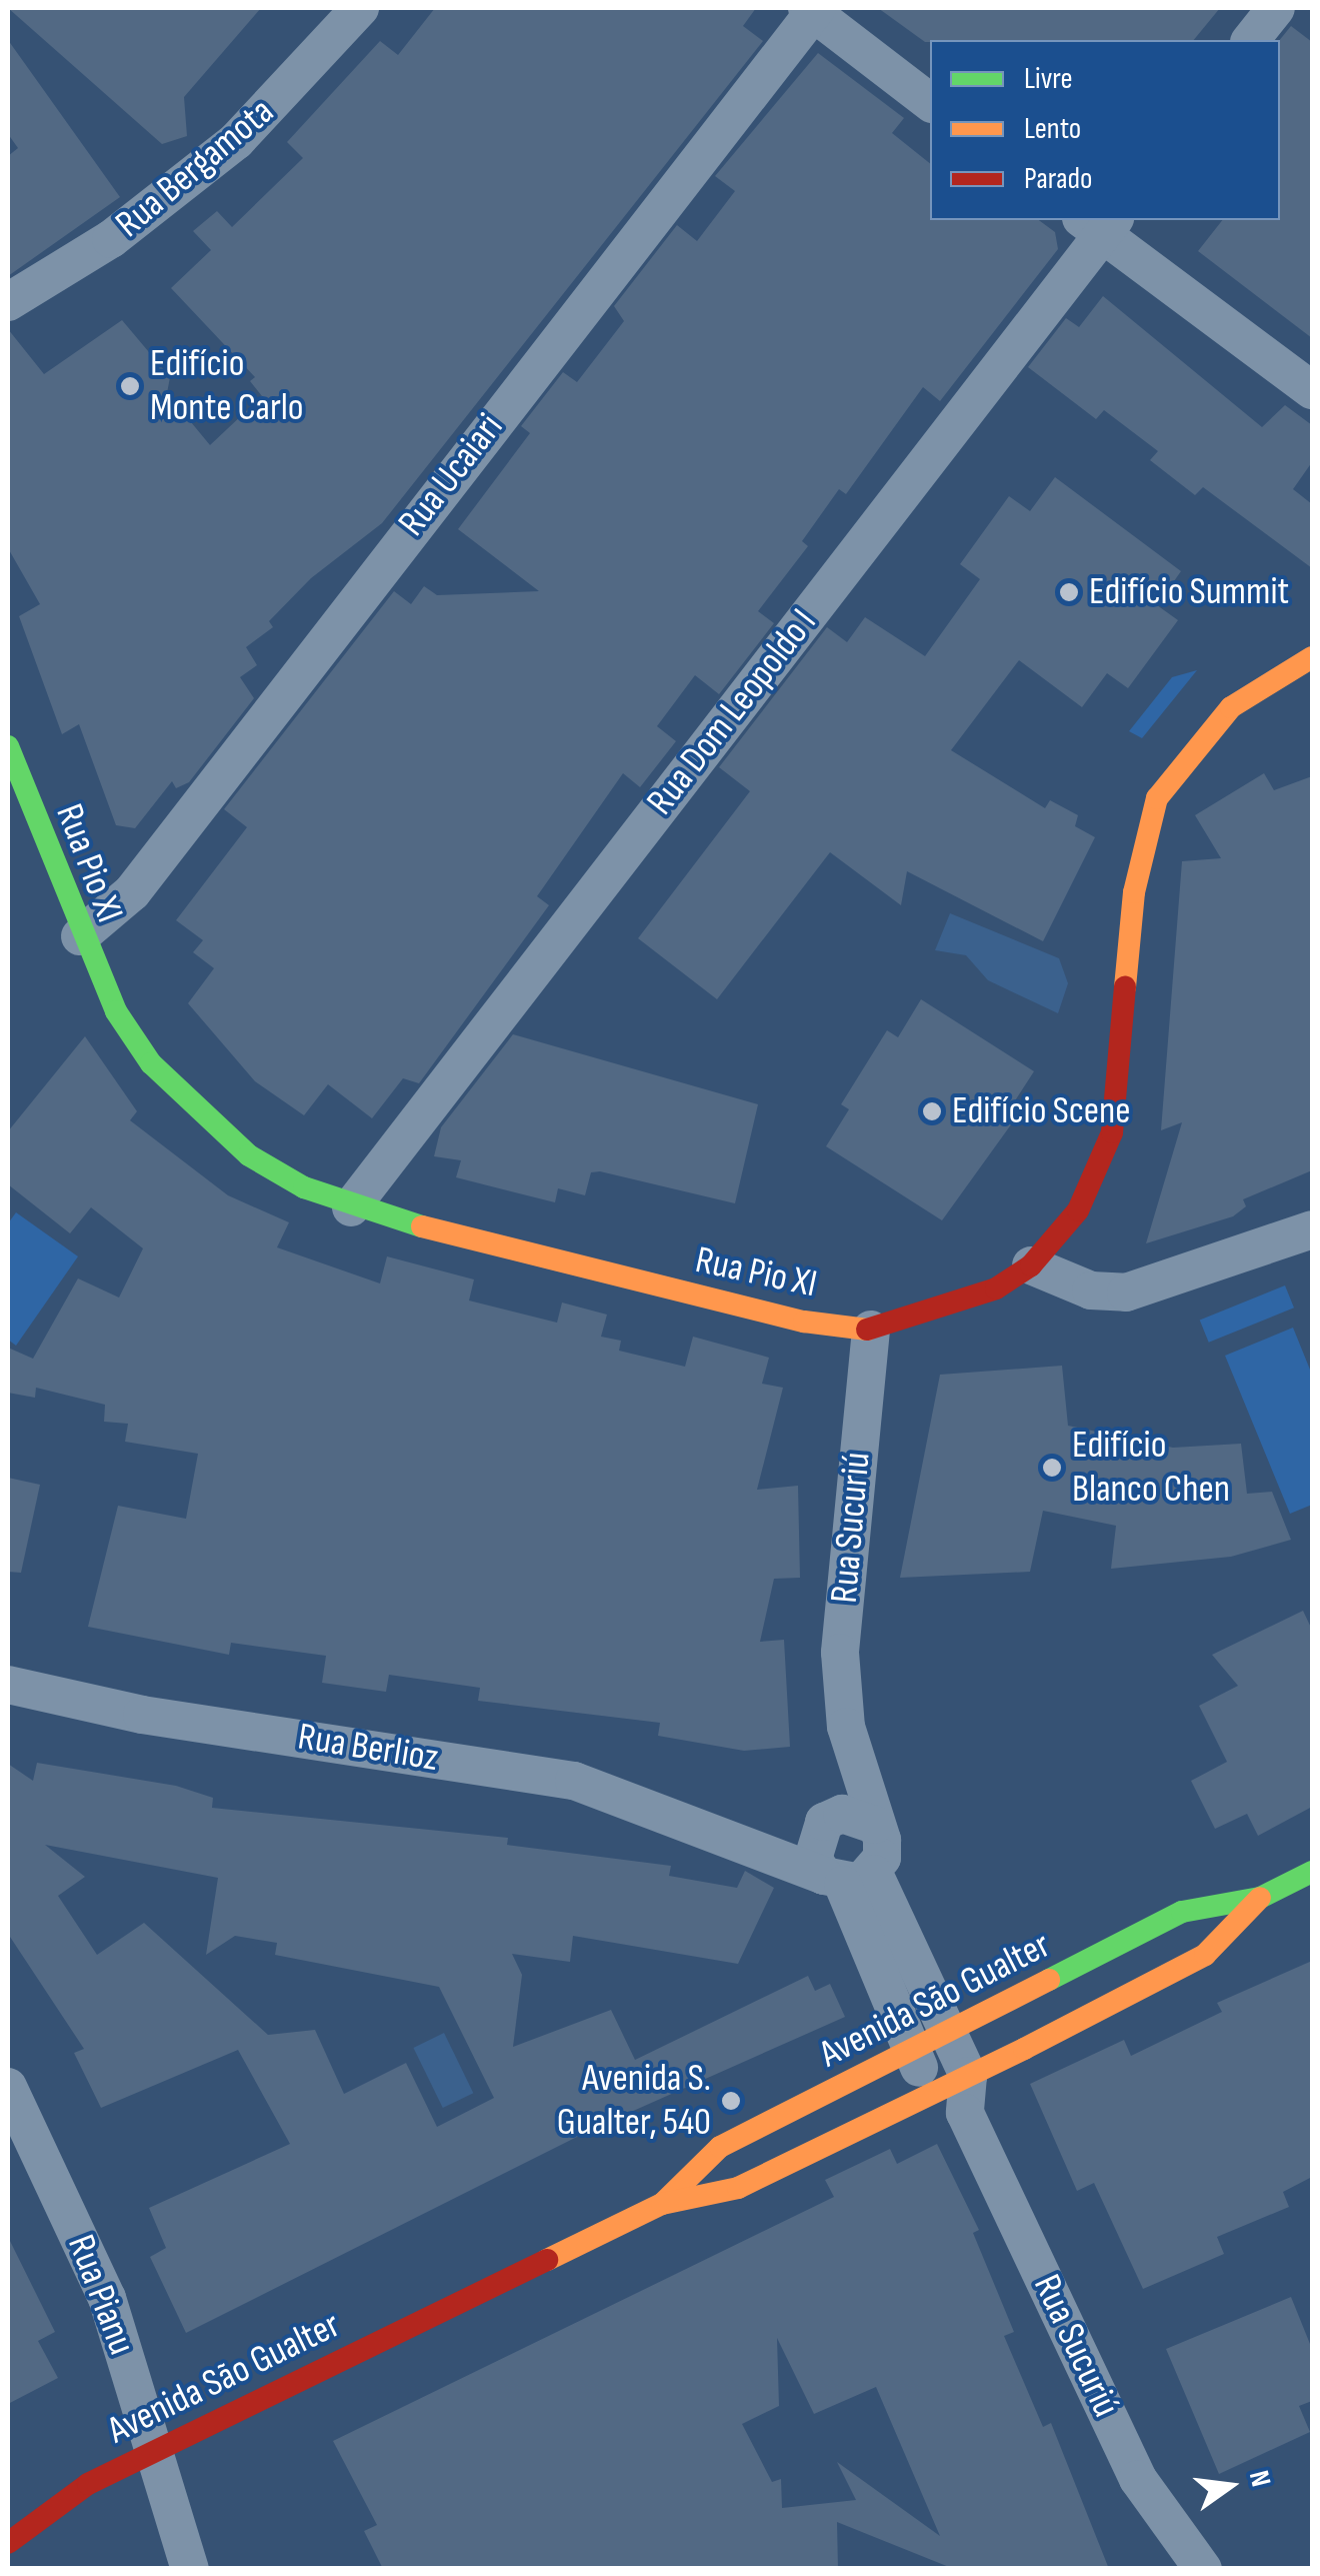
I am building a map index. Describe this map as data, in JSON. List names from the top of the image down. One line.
{"streets":{"street":["Rua Bergamota","Rua Ucaiari","Rua Dom Leopoldo I","Rua Pio XI","Rua Sucuriú","Rua Berlioz","Avenida São Gualter","Rua Pianu"]},"crossings":[["Rua Ucaiari","Rua Pio XI"],["Rua Dom Leopoldo I","Rua Pio XI"],["Rua Pio XI","Rua Sucuriú"],["Rua Sucuriú","Rua Berlioz"],["Rua Sucuriú","Avenida São Gualter"],["Avenida São Gualter","Rua Pianu"]],"places":["Edifício Monte Carlo","Edifício Summit","Edifício Scene","Edifício Blanco Chen","Avenida S. Gualter, 540"],"legend":["Livre","Lento","Parado"],"north":"right"}
